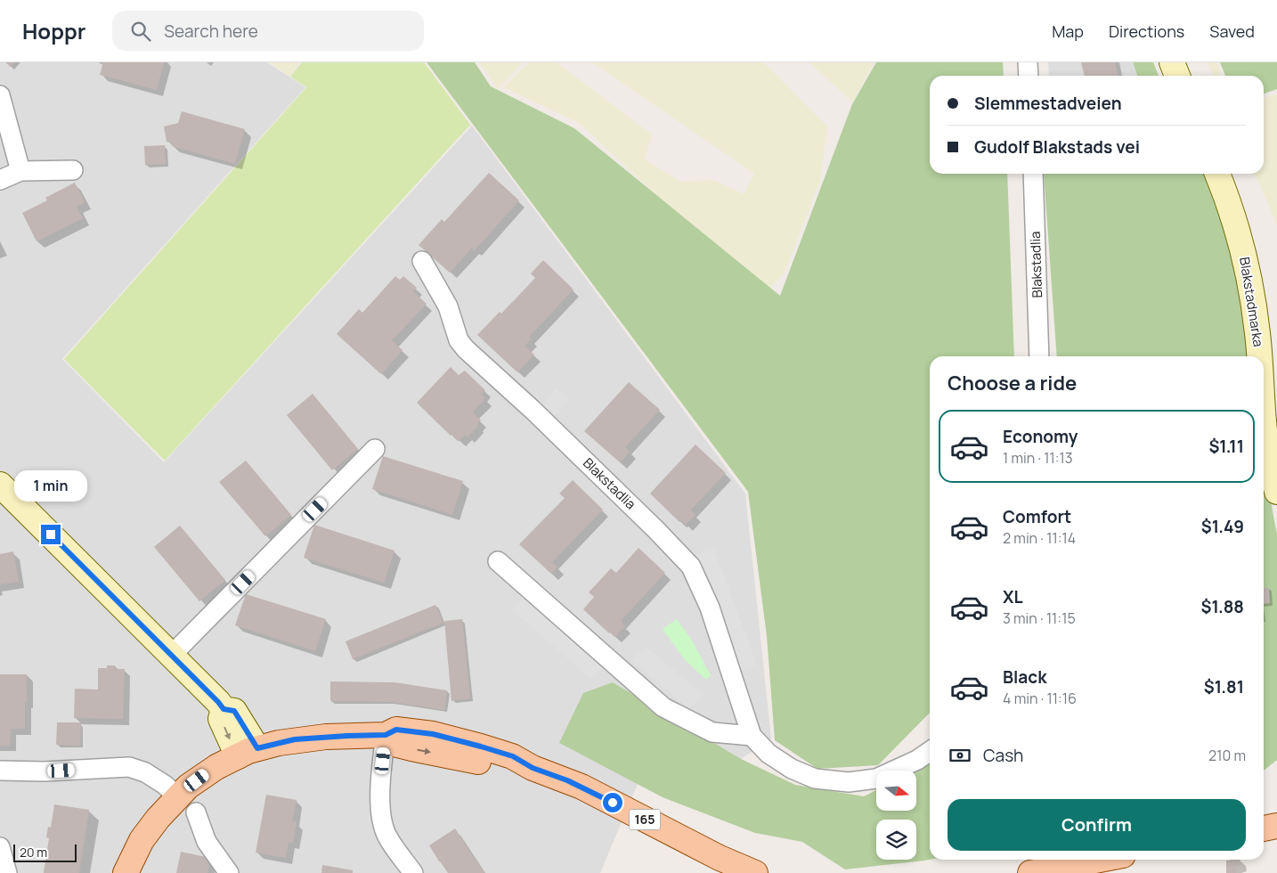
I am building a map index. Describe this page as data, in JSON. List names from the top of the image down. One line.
{"streets":{"main road":["165"],"street":["Blakstadlia","Blakstadmarka"]},"scale_bar":"20 m","north":"right","page":{"header":"Hoppr","search":"Search here","nav":["Map","Directions","Saved"],"banner":["Slemmestadveien","Gudolf Blakstads vei"],"heading":"Choose a ride","list":[{"name":"Economy","note":"1 min · 11:13","value":"$1.11"},{"name":"Comfort","note":"2 min · 11:14","value":"$1.49"},{"name":"XL","note":"3 min · 11:15","value":"$1.88"},{"name":"Black","note":"4 min · 11:16","value":"$1.81"}],"bubble":"1 min","pay":["Cash","210 m"],"buttons":"Confirm","scale":"20 m"}}
